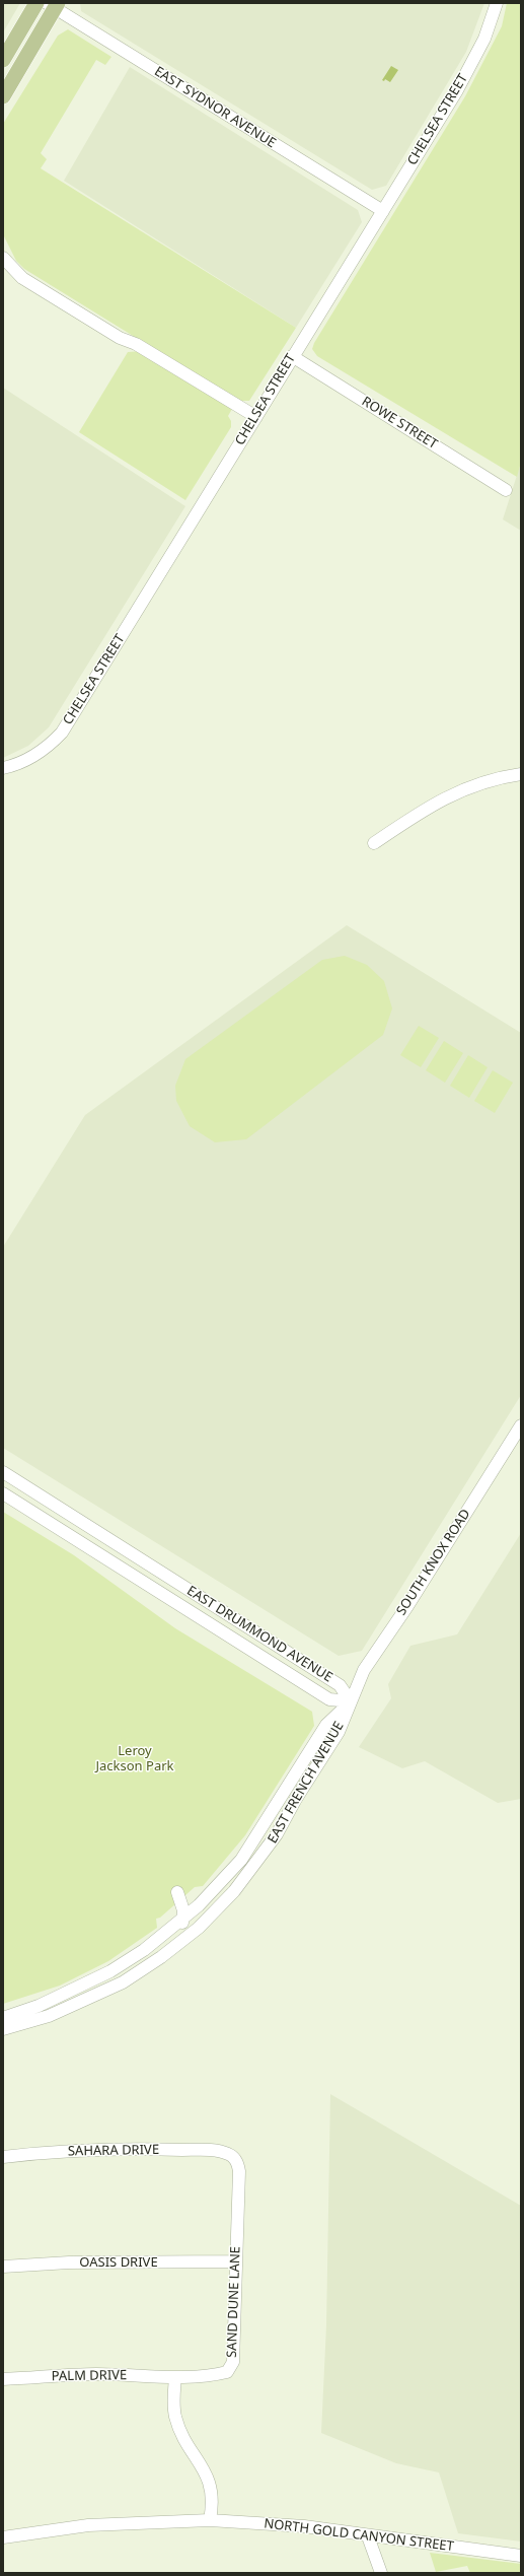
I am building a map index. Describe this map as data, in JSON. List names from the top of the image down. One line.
{"streets":{"street":["EAST SYDNOR AVENUE","CHELSEA STREET","ROWE STREET","SOUTH KNOX ROAD","EAST DRUMMOND AVENUE","EAST FRENCH AVENUE","SAHARA DRIVE","OASIS DRIVE","SAND DUNE LANE","PALM DRIVE","NORTH GOLD CANYON STREET"]},"crossings":[["EAST SYDNOR AVENUE","CHELSEA STREET"],["CHELSEA STREET","ROWE STREET"],["SOUTH KNOX ROAD","EAST DRUMMOND AVENUE"],["SOUTH KNOX ROAD","EAST FRENCH AVENUE"],["EAST DRUMMOND AVENUE","EAST FRENCH AVENUE"],["SAHARA DRIVE","SAND DUNE LANE"],["OASIS DRIVE","SAND DUNE LANE"],["SAND DUNE LANE","PALM DRIVE"]],"parks":["Leroy Jackson Park"]}
